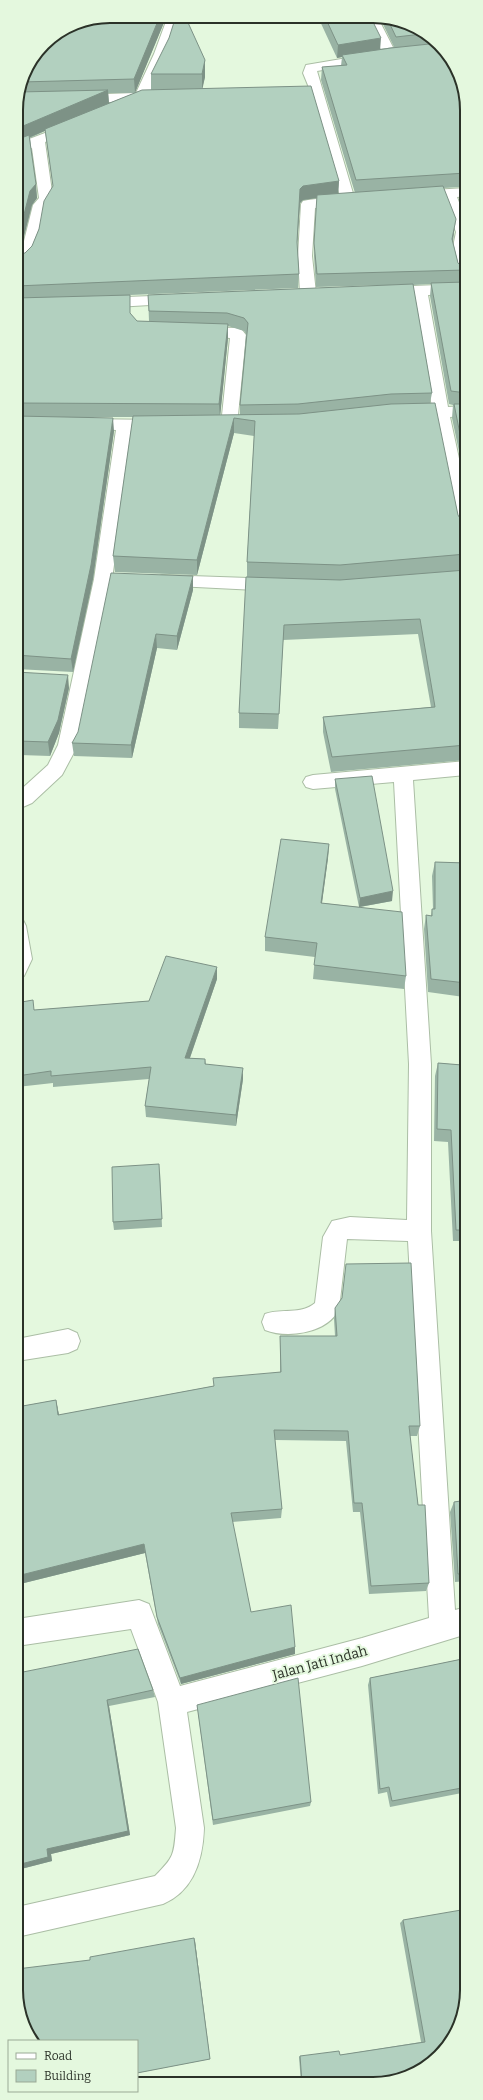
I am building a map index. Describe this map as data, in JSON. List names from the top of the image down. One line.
{"streets":{"street":["Jalan Jati Indah"]},"legend":["Road","Building"]}
